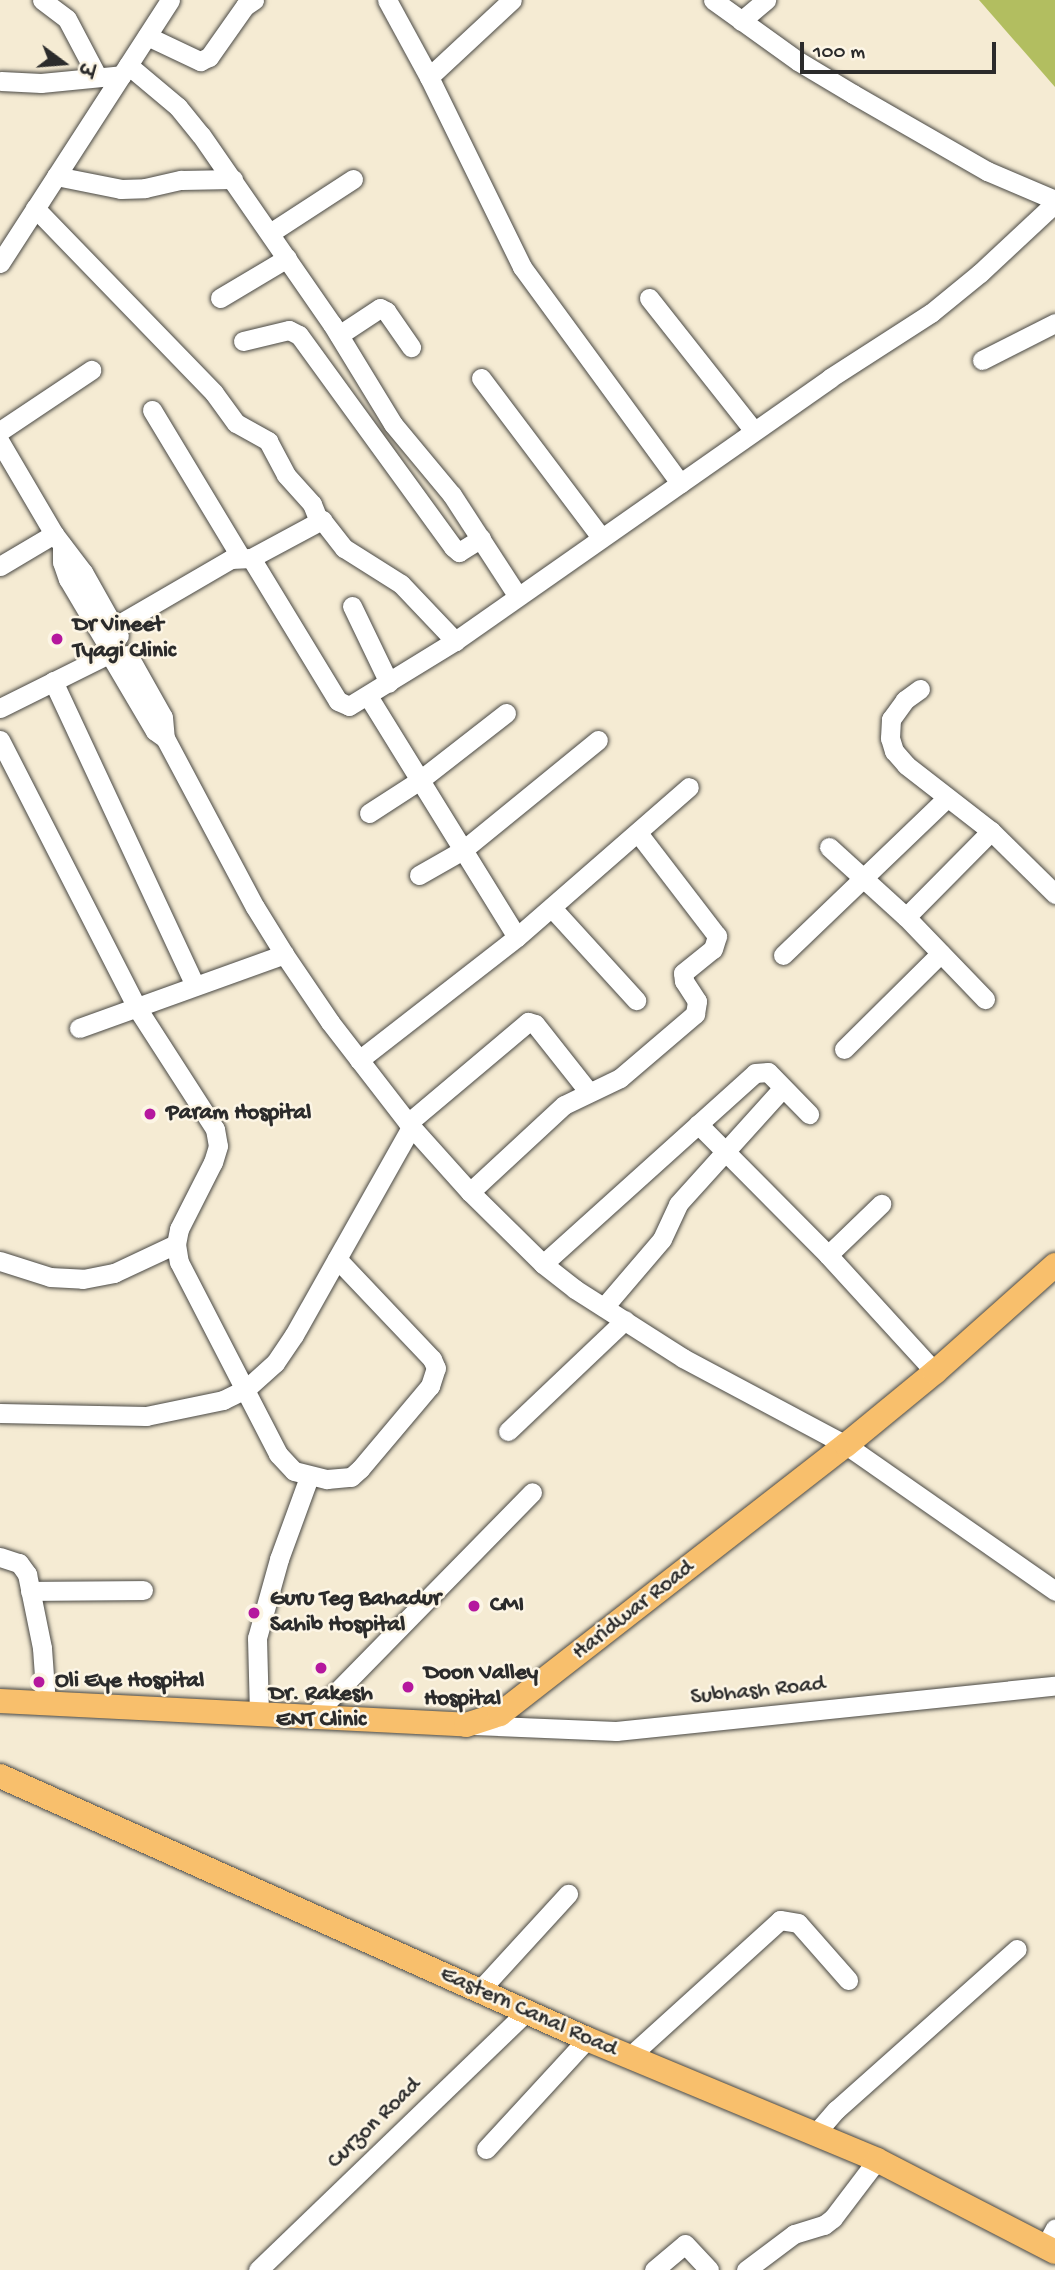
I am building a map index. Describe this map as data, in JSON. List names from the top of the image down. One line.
{"streets":{"main road":["Haridwar Road","Eastern Canal Road"],"street":["Subhash Road","Curzon Road"]},"crossings":[["Haridwar Road","Subhash Road"],["Eastern Canal Road","Curzon Road"]],"places":["Dr Vineet Tyagi Clinic","Param Hospital","CMI","Guru Teg Bahadur Sahib Hospital","Dr. Rakesh ENT Clinic","Oli Eye Hospital","Doon Valley Hospital"],"scale_bar":"100 m","north":"right"}
